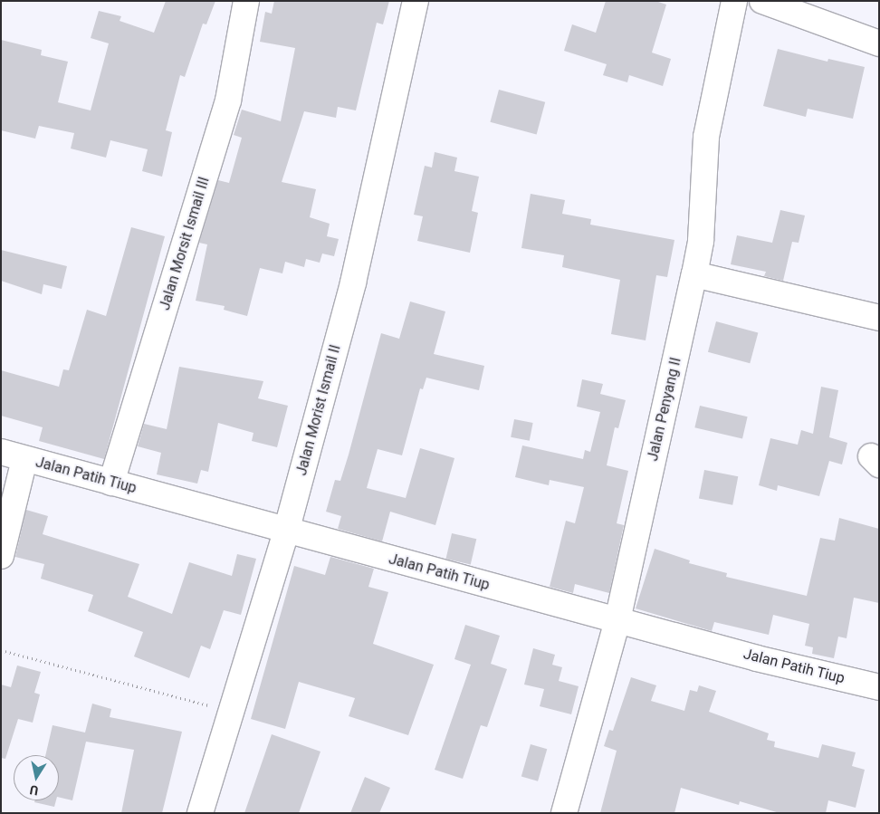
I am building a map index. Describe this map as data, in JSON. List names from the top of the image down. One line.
{"streets":{"street":["Jalan Morsit Ismail III","Jalan Penyang II","Jalan Morist Ismail II","Jalan Patih Tiup"]},"crossings":[["Jalan Morsit Ismail III","Jalan Patih Tiup"],["Jalan Penyang II","Jalan Patih Tiup"],["Jalan Morist Ismail II","Jalan Patih Tiup"]],"north":"bottom"}
